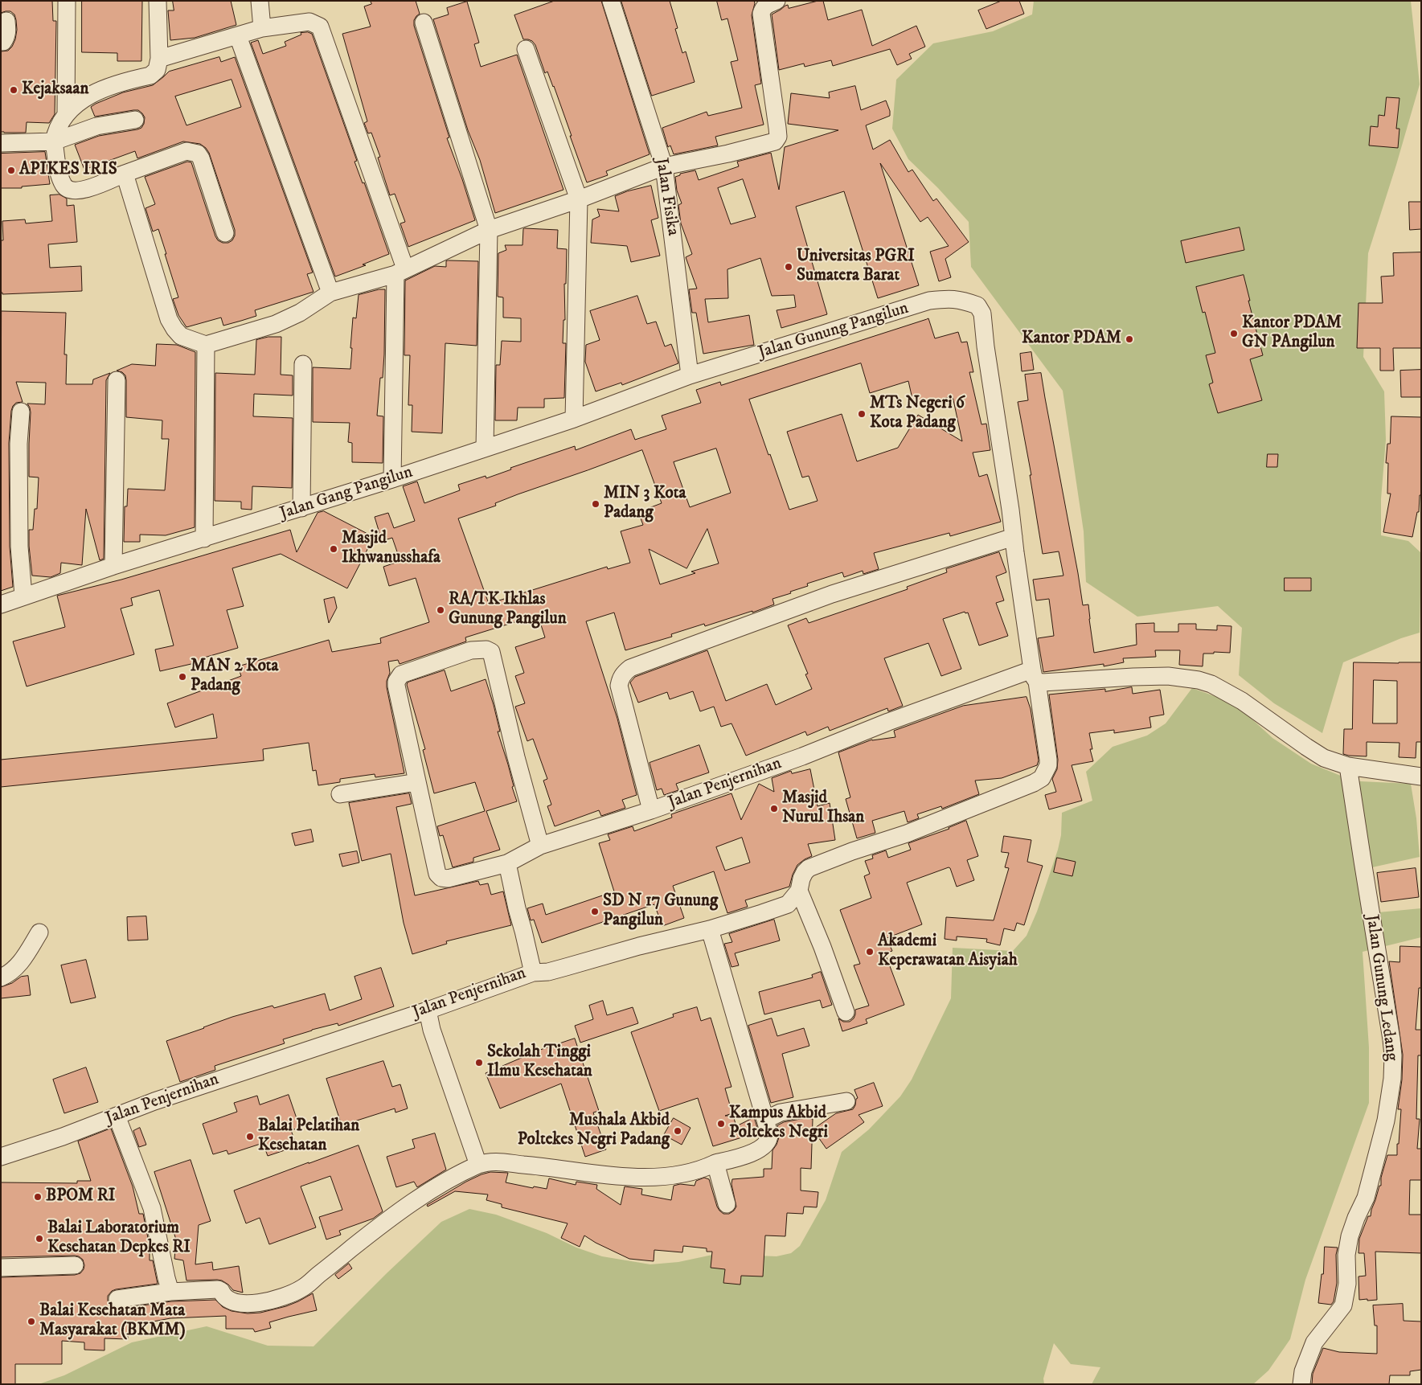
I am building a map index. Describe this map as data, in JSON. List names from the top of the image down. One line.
{"streets":{"street":["Jalan Fisika","Jalan Gunung Pangilun","Jalan Gang Pangilun","Jalan Penjernihan","Jalan Gunung Ledang"]},"crossings":[["Jalan Fisika","Jalan Gunung Pangilun"],["Jalan Fisika","Jalan Gang Pangilun"],["Jalan Gunung Pangilun","Jalan Gang Pangilun"]],"places":["Kejaksaan","APIKES IRIS","Universitas PGRI Sumatera Barat","Kantor PDAM GN PAngilun","Kantor PDAM","MTs Negeri 6 Kota Padang","MIN 3 Kota Padang","Masjid Ikhwanusshafa","RA/TK Ikhlas Gunung Pangilun","MAN 2 Kota Padang","Masjid Nurul Ihsan","SD N 17 Gunung Pangilun","Akademi Keperawatan Aisyiah","Sekolah Tinggi Ilmu Kesehatan","Kampus Akbid Poltekes Negri","Mushala Akbid Poltekes Negri Padang","Balai Pelatihan Kesehatan","BPOM RI","Balai Laboratorium Kesehatan Depkes RI","Balai Kesehatan Mata Masyarakat (BKMM)"]}
